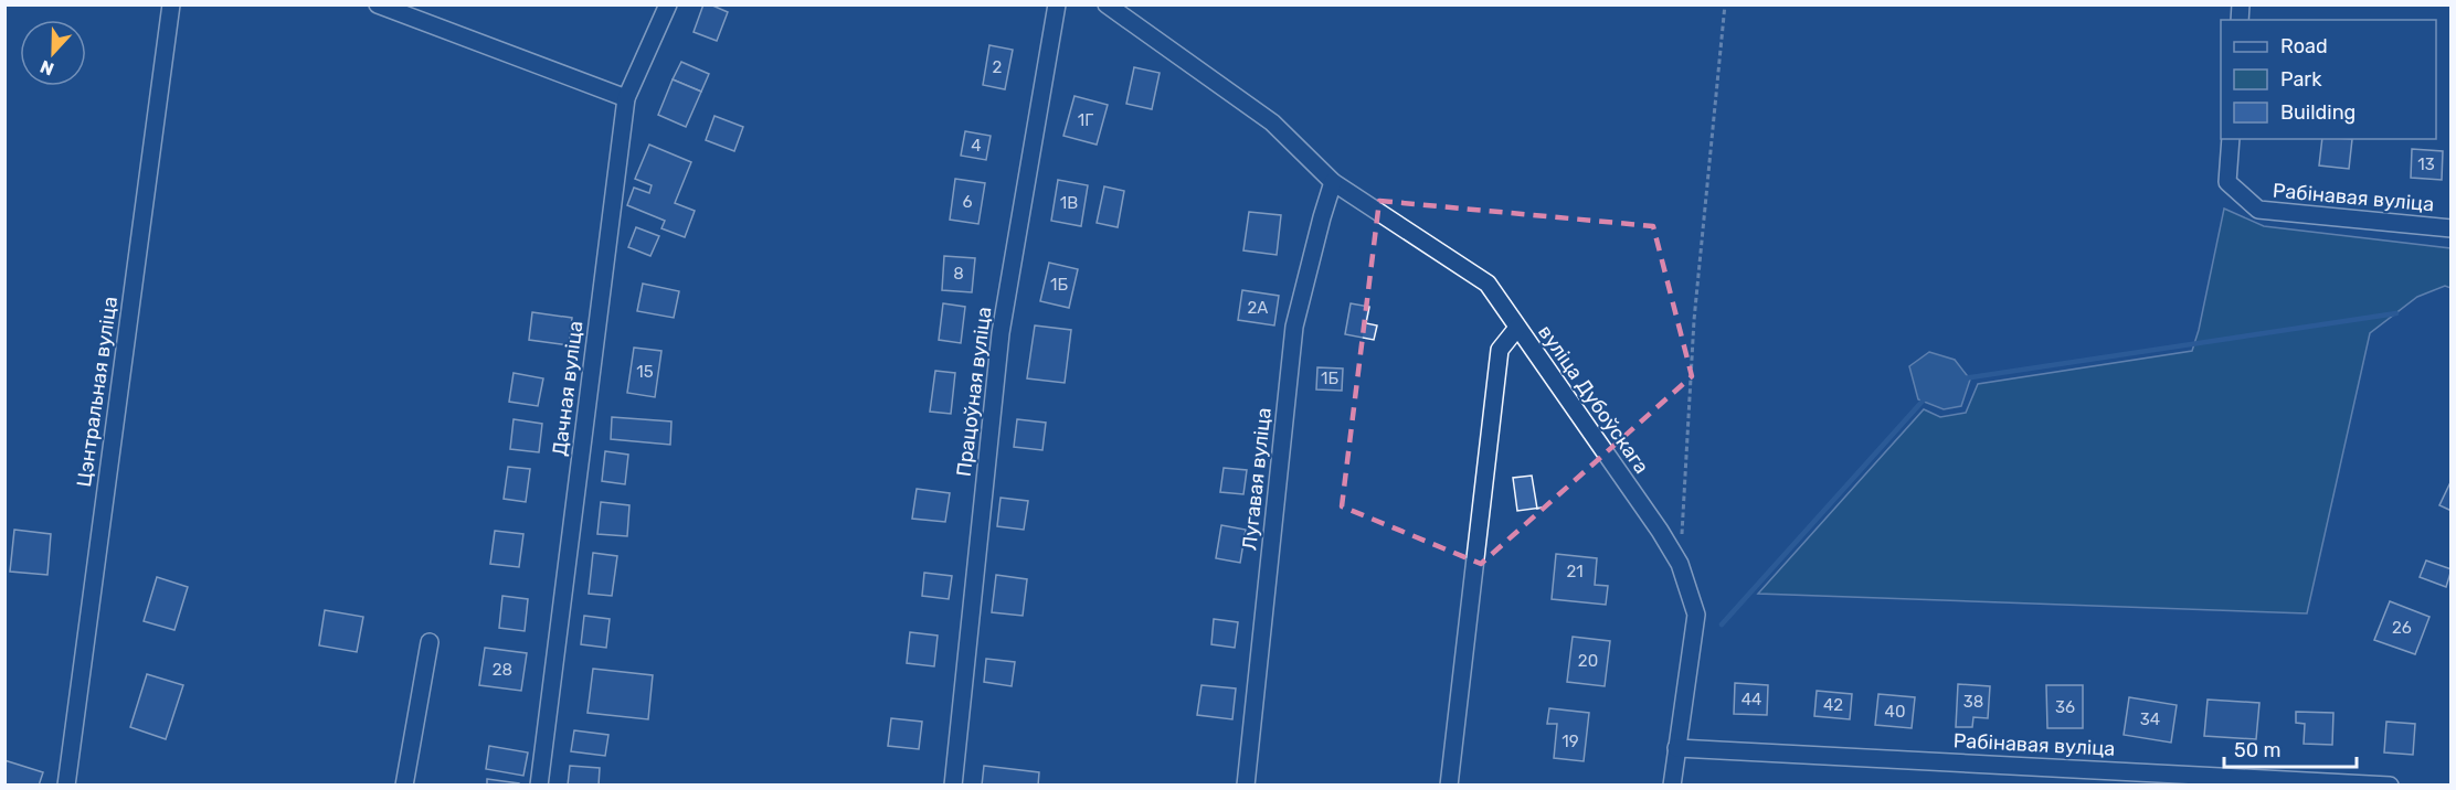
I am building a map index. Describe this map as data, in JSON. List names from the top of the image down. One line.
{"streets":{"street":["Рабінавая вуліца","Дачная вуліца","Цэнтральная вуліца","Працоўная вуліца","вуліца Дубоўскага","Лугавая вуліца"]},"crossings":[["Рабінавая вуліца","вуліца Дубоўскага"]],"house_numbers":["2","1Г","4","13","6","1В","8","1Б","2А","15","1Б","21","26","20","28","44","38","42","36","40","34","19"],"legend":["Road","Park","Building"],"scale_bar":"50 m","north":"bottom"}
